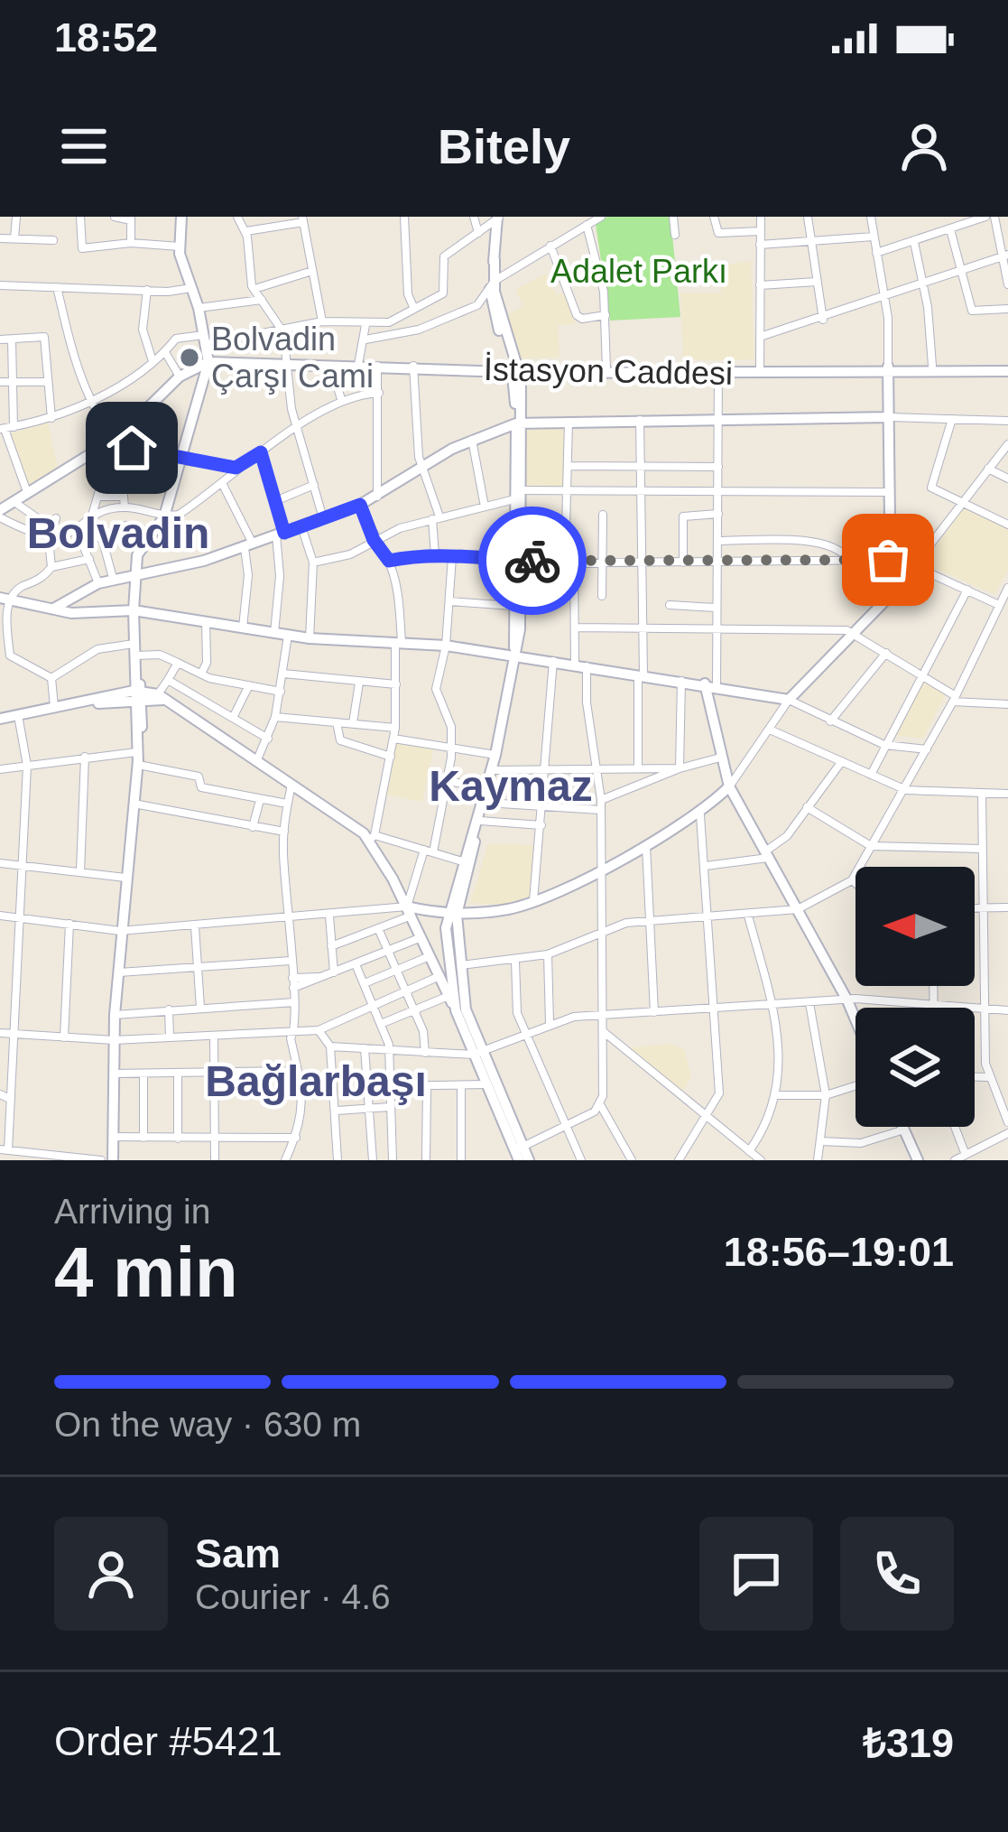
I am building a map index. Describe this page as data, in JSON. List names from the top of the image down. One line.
{"streets":{"street":["İstasyon Caddesi"]},"districts":["Bolvadin","Kaymaz","Bağlarbaşı"],"parks":["Adalet Parkı"],"places":["Bolvadin Çarşı Cami"],"north":"left","page":{"status":"18:52","header":"Bitely","heading":["4 min","Arriving in","18:56–19:01"],"panel":["Sam","Courier · 4.6","Order #5421","₺319"],"bar":"On the way · 630 m"}}
